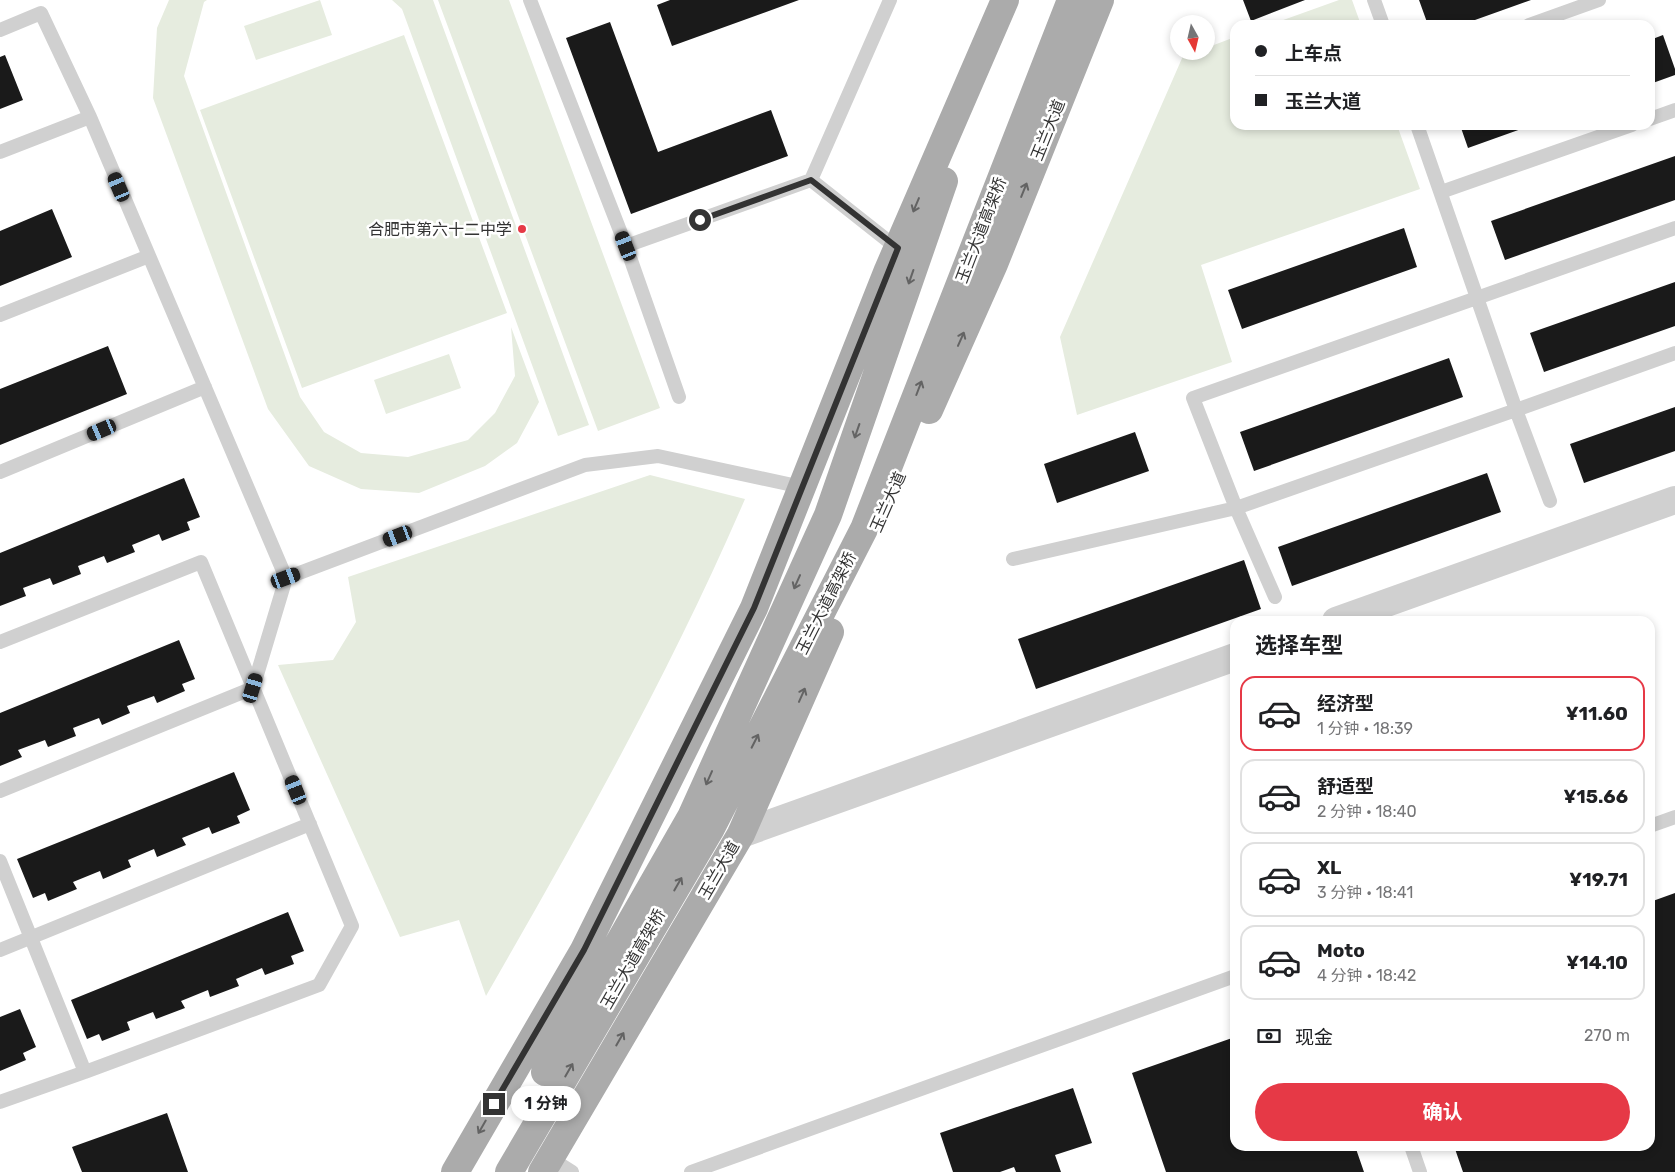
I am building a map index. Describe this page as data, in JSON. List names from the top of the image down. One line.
{"streets":{"main road":["玉兰大道","玉兰大道高架桥"]},"places":["合肥市第六十二中学"],"north":"bottom","page":{"banner":["上车点","玉兰大道"],"heading":"选择车型","list":[{"name":"经济型","note":"1 分钟 · 18:39","value":"¥11.60"},{"name":"舒适型","note":"2 分钟 · 18:40","value":"¥15.66"},{"name":"XL","note":"3 分钟 · 18:41","value":"¥19.71"},{"name":"Moto","note":"4 分钟 · 18:42","value":"¥14.10"}],"pay":["现金","270 m"],"buttons":"确认","bubble":"1 分钟"}}
